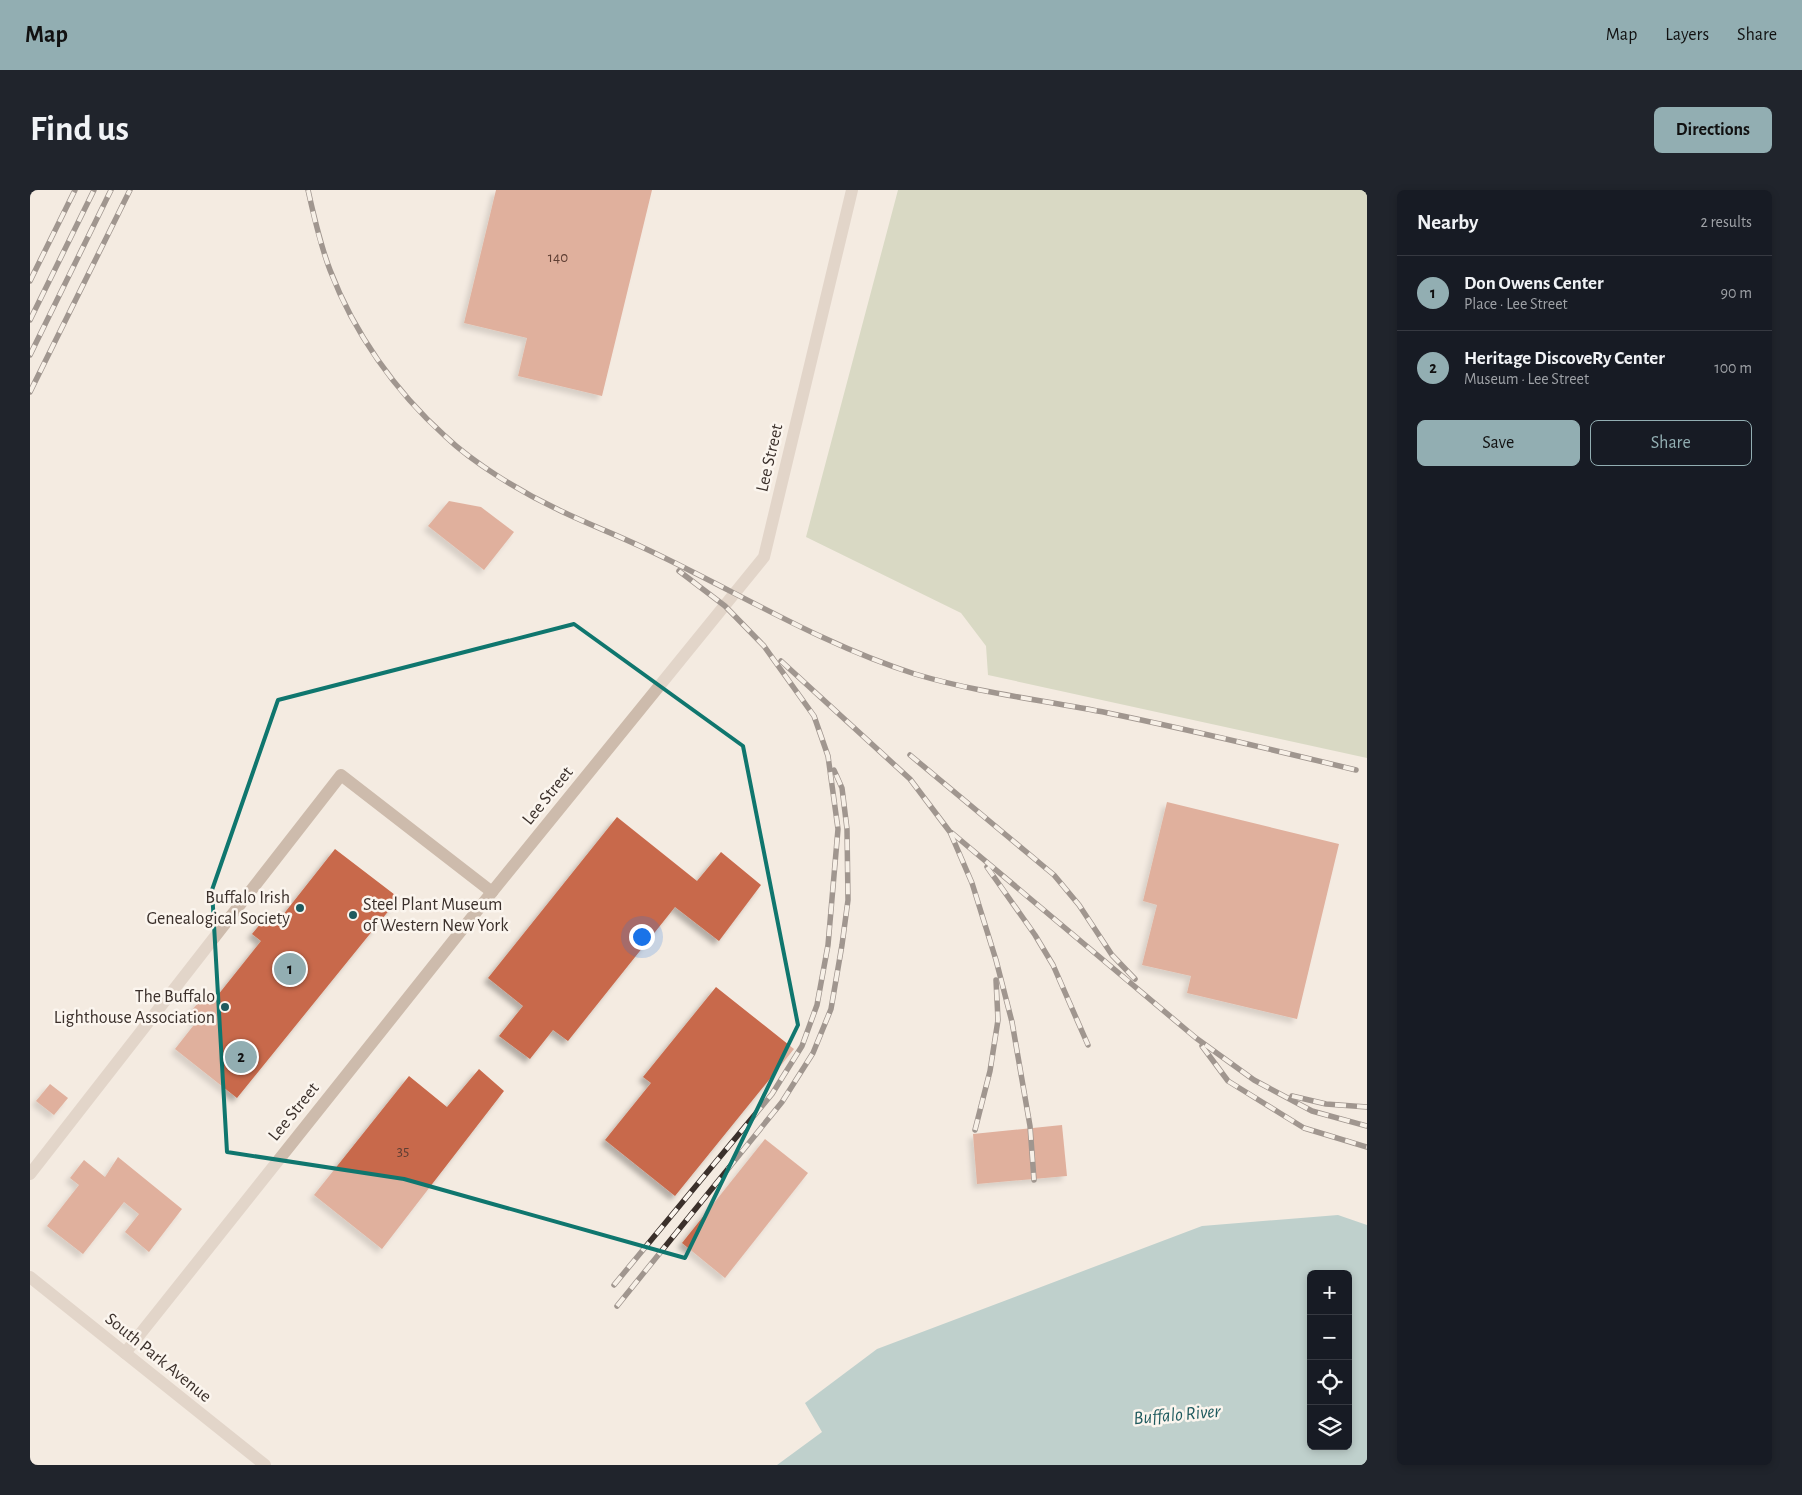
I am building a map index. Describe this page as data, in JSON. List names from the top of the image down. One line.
{"streets":{"street":["Lee Street","South Park Avenue"]},"crossings":[["Lee Street","South Park Avenue"]],"water":["Buffalo River"],"places":["Buffalo Irish Genealogical Society","Steel Plant Museum of Western New York","The Buffalo Lighthouse Association"],"house_numbers":["140","35"],"page":{"header":"Map","nav":["Map","Layers","Share"],"buttons":["Directions",["Save","Share"]],"title":"Find us","heading":["Nearby","2 results"],"list":[{"mark":"1","name":"Don Owens Center","note":"Place · Lee Street","value":"90 m"},{"mark":"2","name":"Heritage DiscoveRy Center","note":"Museum · Lee Street","value":"100 m"}],"pins":["1","2"],"map_buttons":["+","−"]}}
